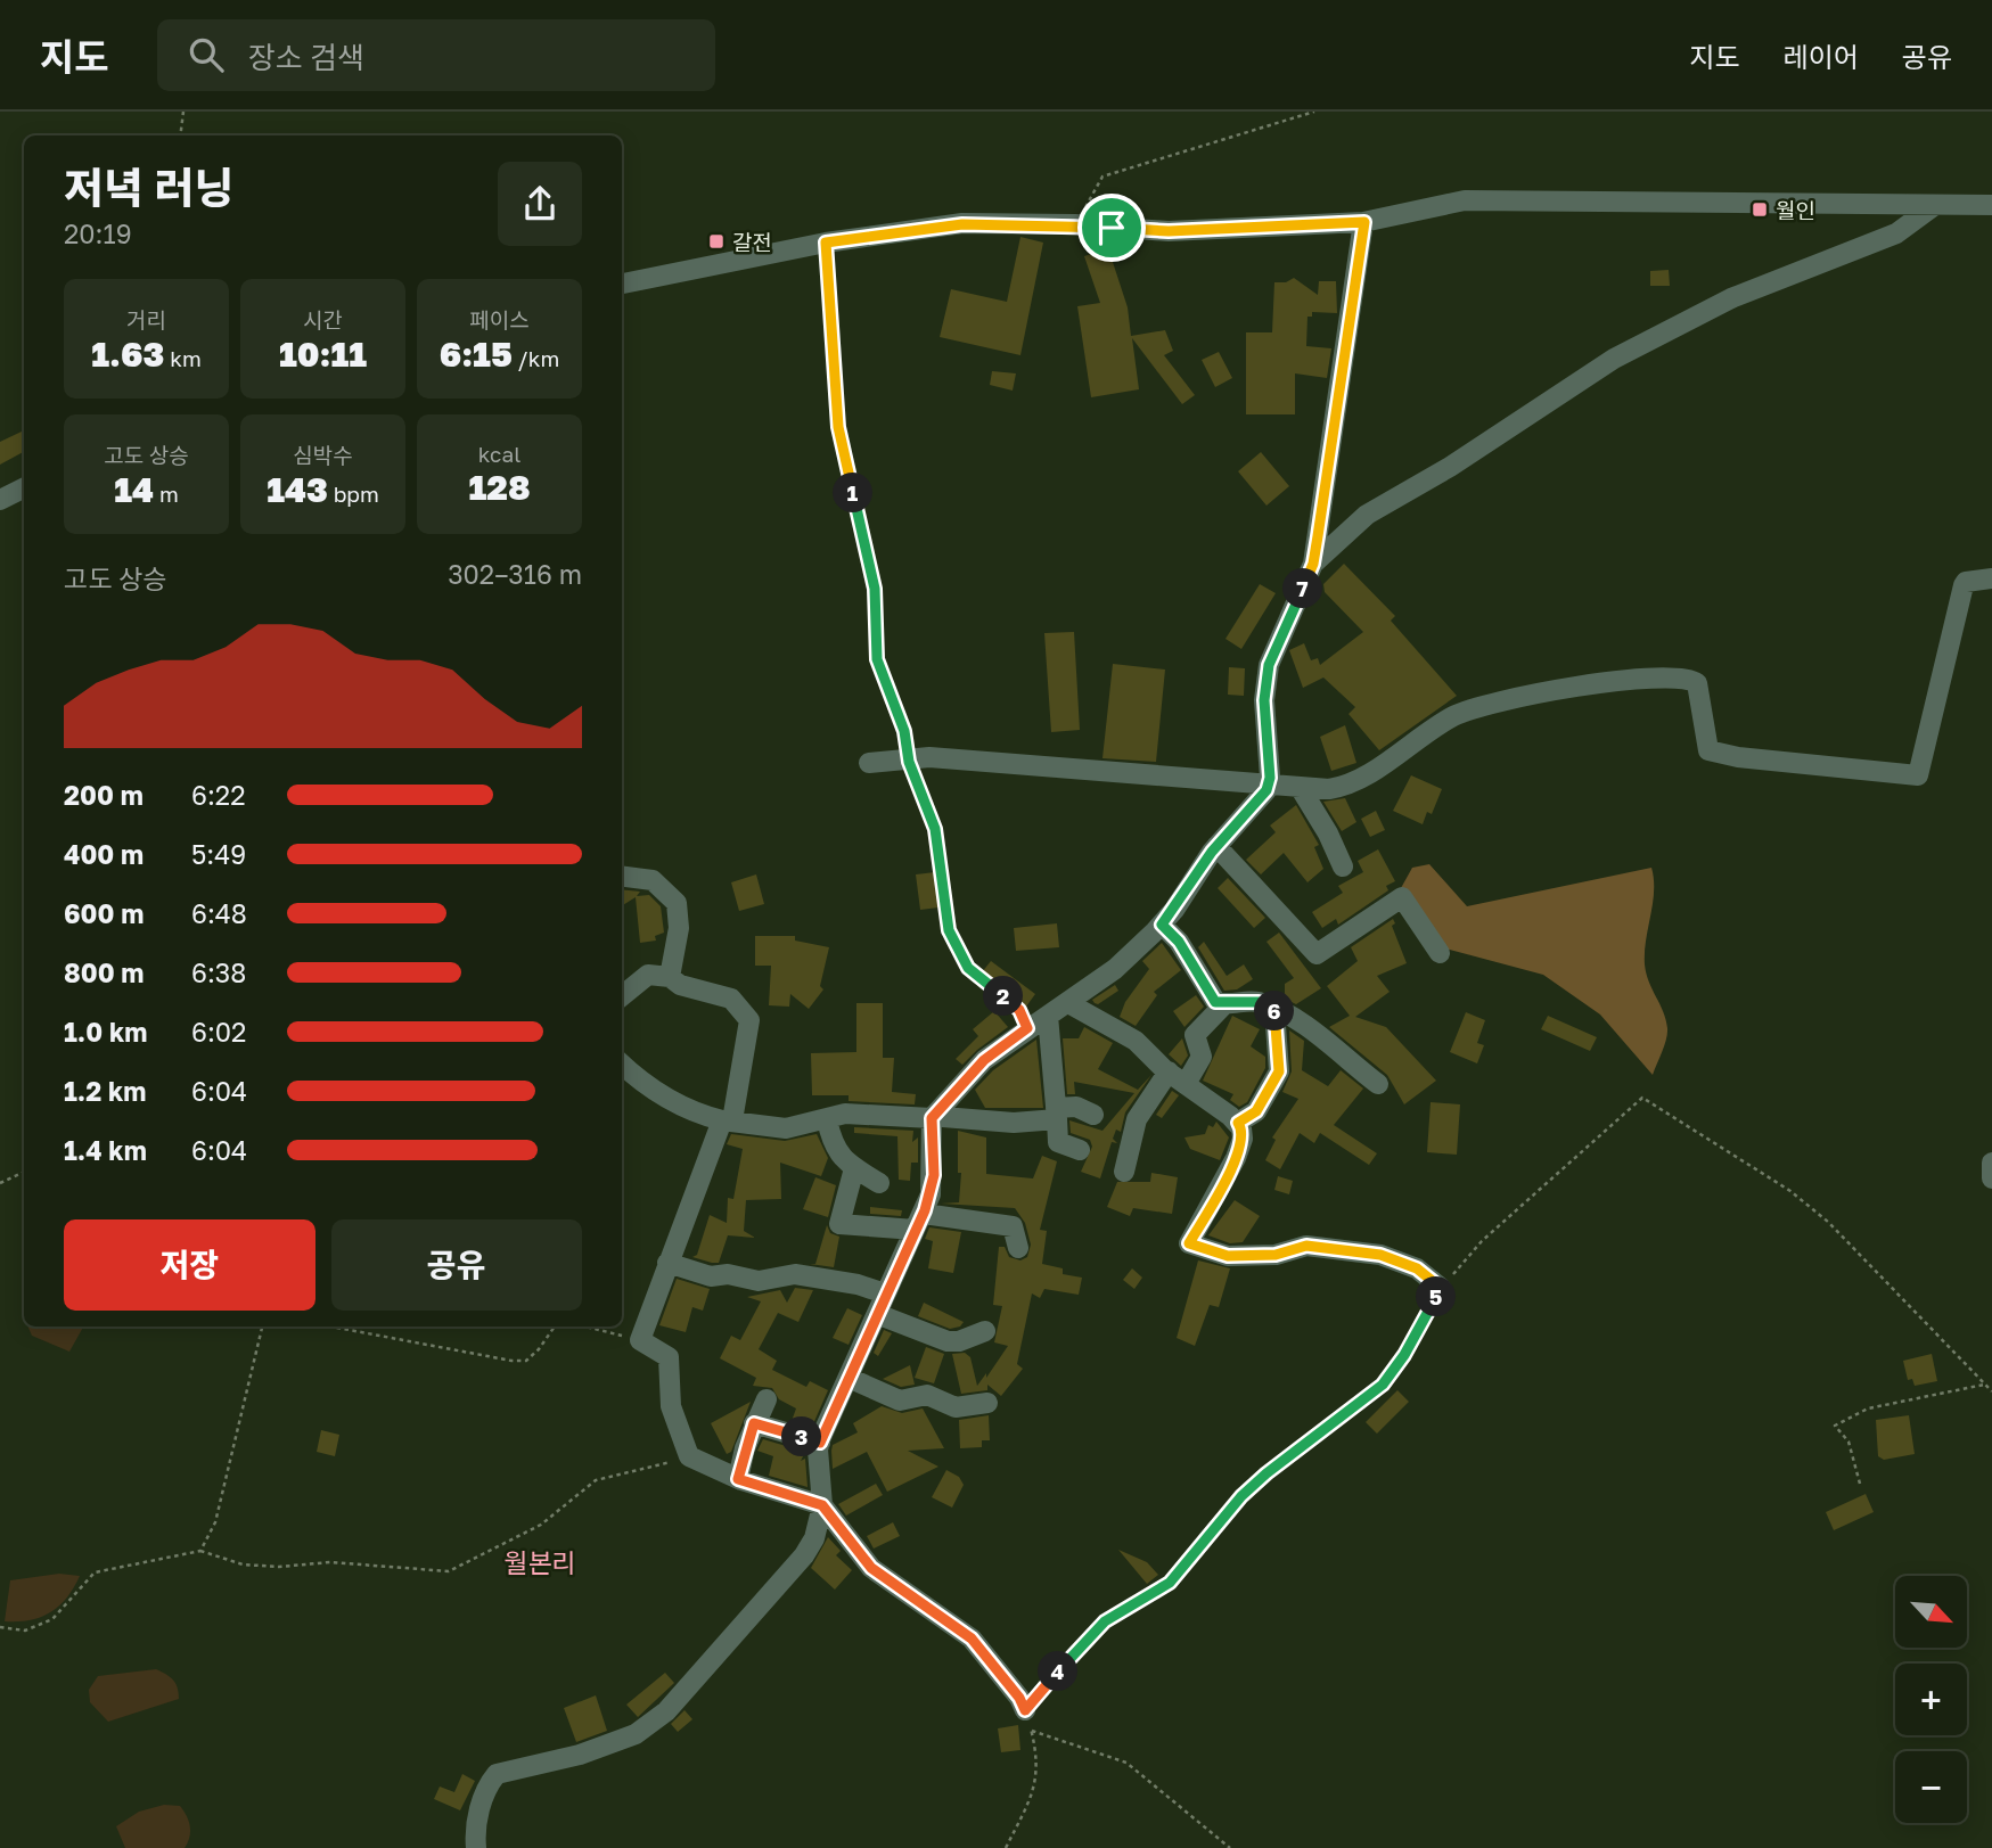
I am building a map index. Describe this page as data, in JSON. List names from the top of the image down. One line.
{"districts":["월본리"],"places":{"transit":["월인","갈전"]},"north":"bottom right","page":{"header":"지도","search":"장소 검색","nav":["지도","레이어","공유"],"heading":["저녁 러닝","20:19"],"stats":[["거리","1.63 km"],["시간","10:11"],["페이스","6:15 /km"],["고도 상승","14 m"],["심박수","143 bpm"],["kcal","128"]],"pins":["1","7","2","6","5","3","4"],"chart":["고도 상승","302–316 m"],"list":[{"name":"200 m","note":"6:22"},{"name":"400 m","note":"5:49"},{"name":"600 m","note":"6:48"},{"name":"800 m","note":"6:38"},{"name":"1.0 km","note":"6:02"},{"name":"1.2 km","note":"6:04"},{"name":"1.4 km","note":"6:04"}],"buttons":["저장","공유"],"map_buttons":["+","−"]}}
